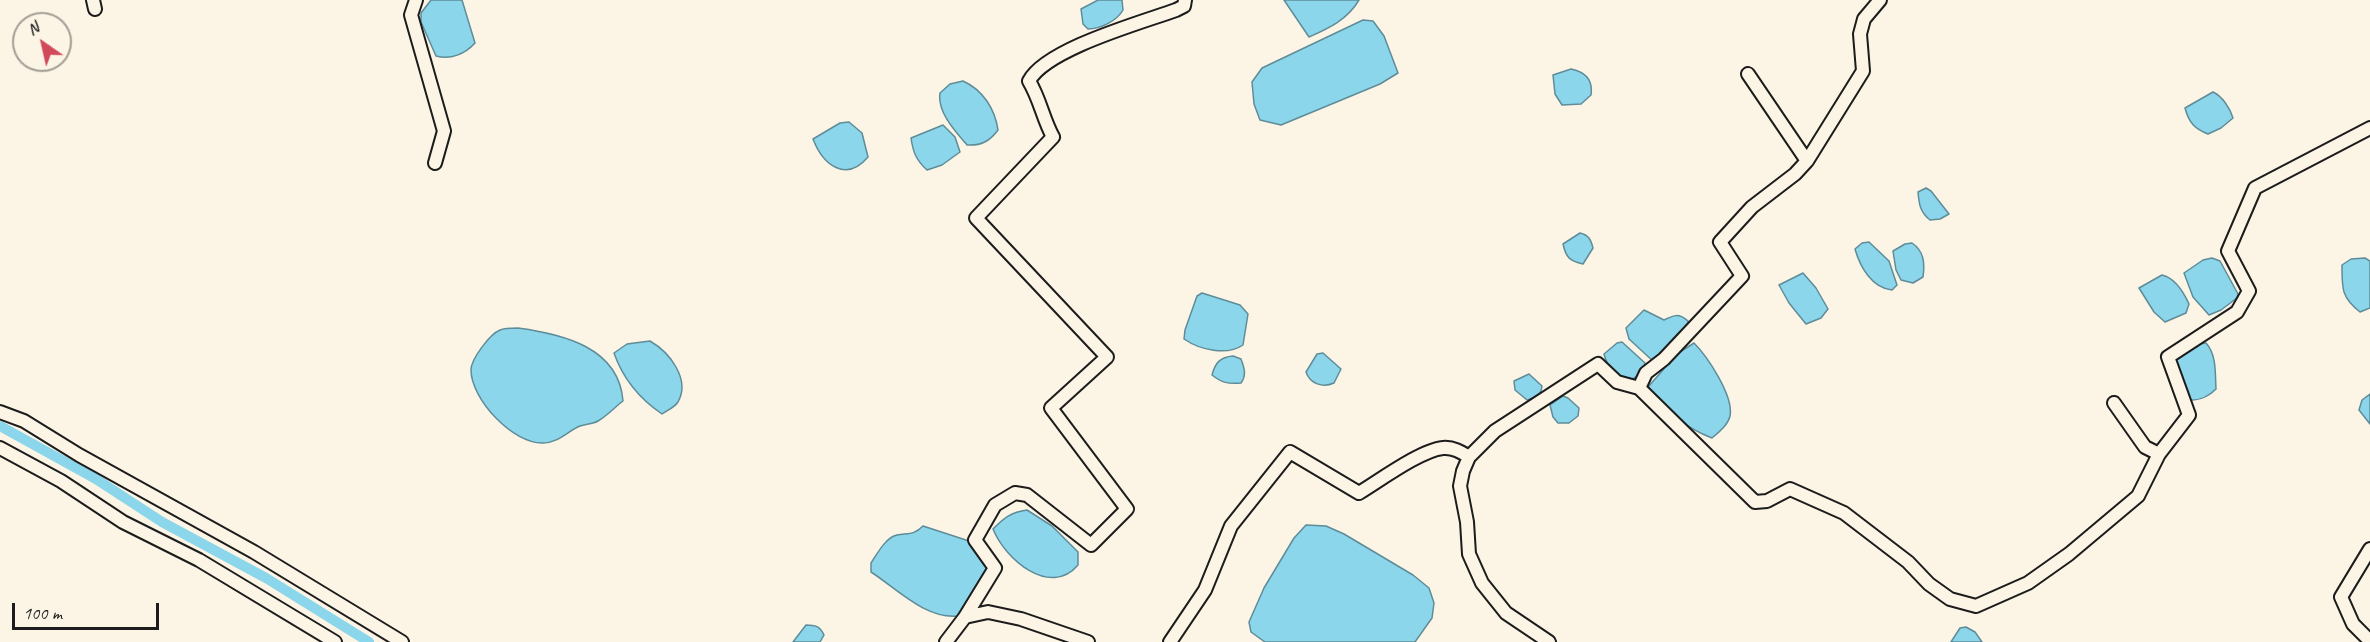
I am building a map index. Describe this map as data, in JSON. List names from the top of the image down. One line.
{"scale_bar":"100 m","north":"top left"}
